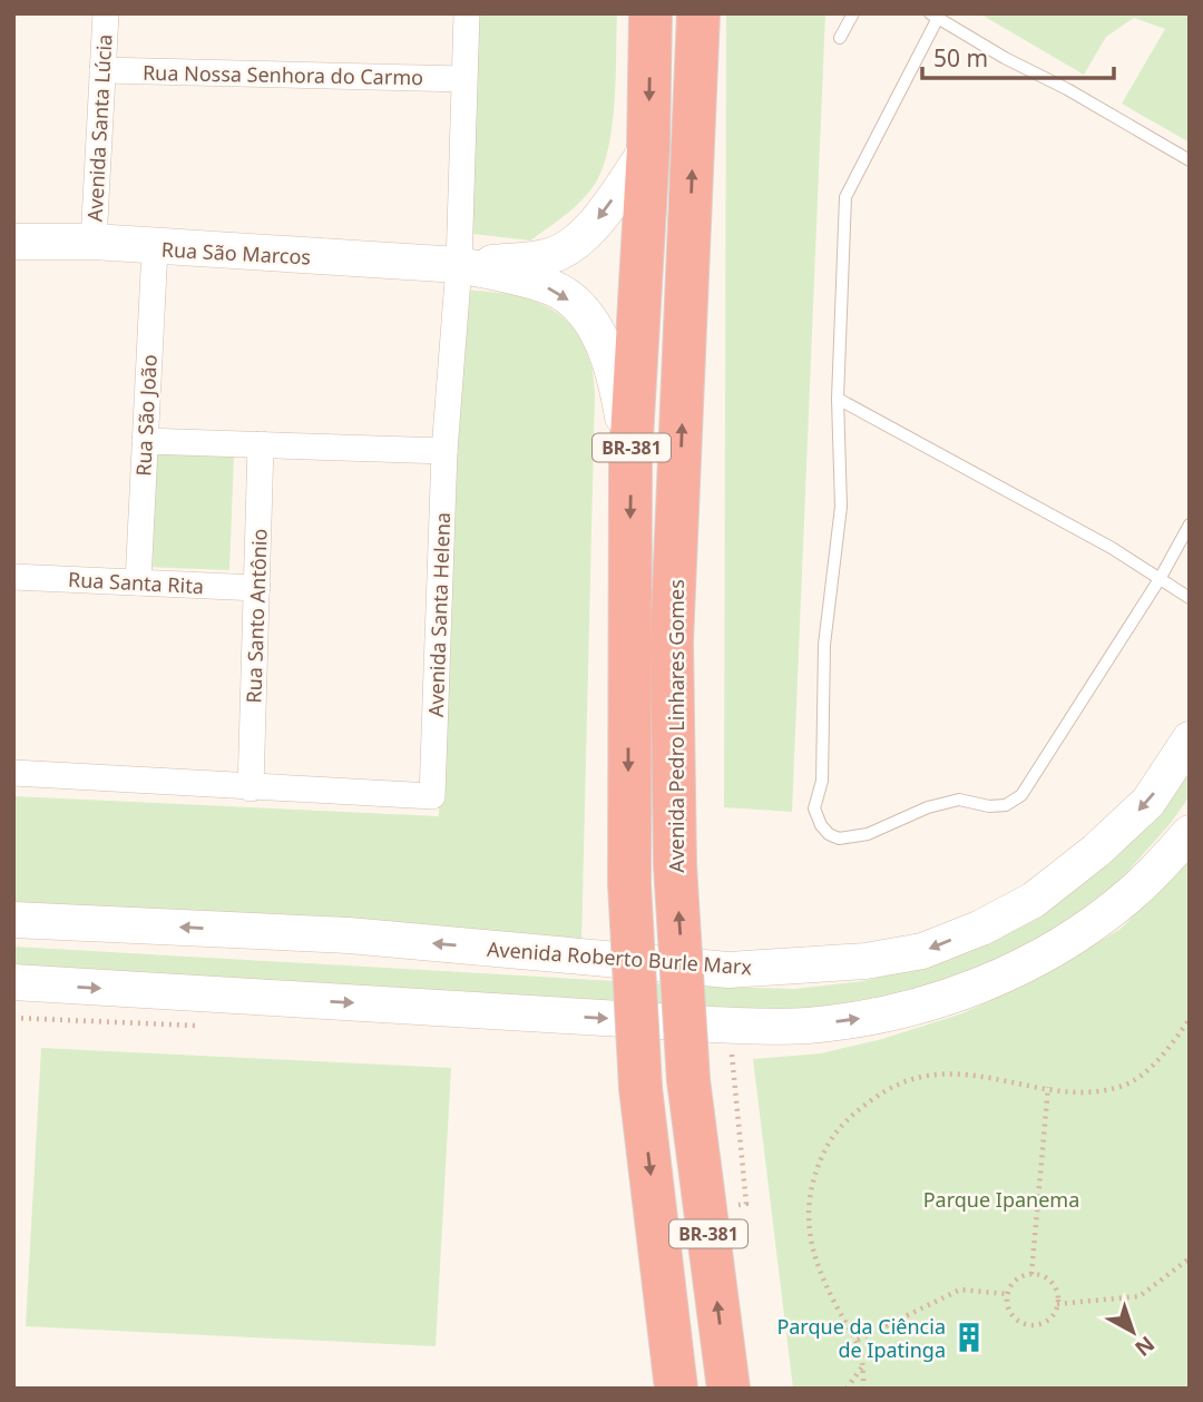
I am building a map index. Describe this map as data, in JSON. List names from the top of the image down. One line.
{"streets":{"highway":["BR-381","Avenida Pedro Linhares Gomes"],"main road":["Rua São Marcos","Avenida Roberto Burle Marx"],"street":["Rua Nossa Senhora do Carmo","Avenida Santa Lúcia","Rua São João","Rua Santa Rita","Avenida Santa Helena","Rua Santo Antônio"]},"crossings":[["Rua Nossa Senhora do Carmo","Avenida Santa Lúcia"],["Rua Nossa Senhora do Carmo","Avenida Santa Helena"],["Avenida Santa Lúcia","Rua São Marcos"],["Rua São Marcos","Rua São João"],["Rua São Marcos","Avenida Santa Helena"],["Rua São João","Rua Santa Rita"],["Rua Santa Rita","Rua Santo Antônio"],["Avenida Santa Helena","Rua Santo Antônio"]],"parks":["Parque Ipanema"],"places":{"building":["Parque da Ciência de Ipatinga"]},"scale_bar":"50 m","north":"bottom right"}
